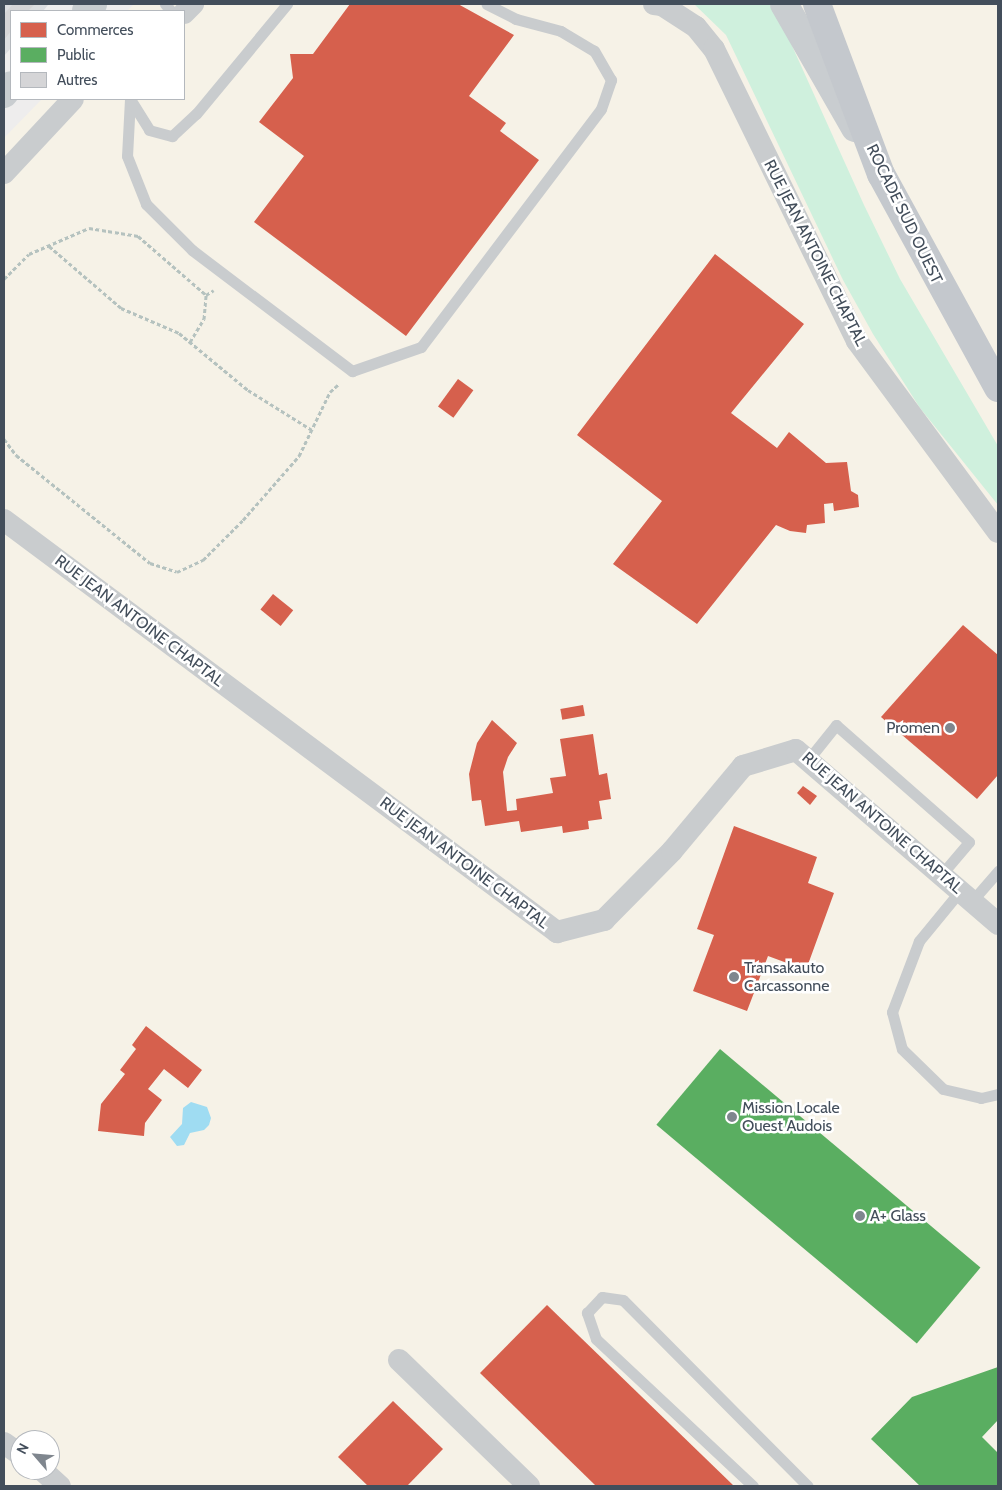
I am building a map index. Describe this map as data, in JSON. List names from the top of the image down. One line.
{"streets":{"main road":["ROCADE SUD OUEST"],"street":["RUE JEAN ANTOINE CHAPTAL"]},"places":["Promen","Transakauto Carcassonne","Mission Locale Ouest Audois","A+ Glass"],"legend":["Commerces","Public","Autres"],"north":"top left"}
